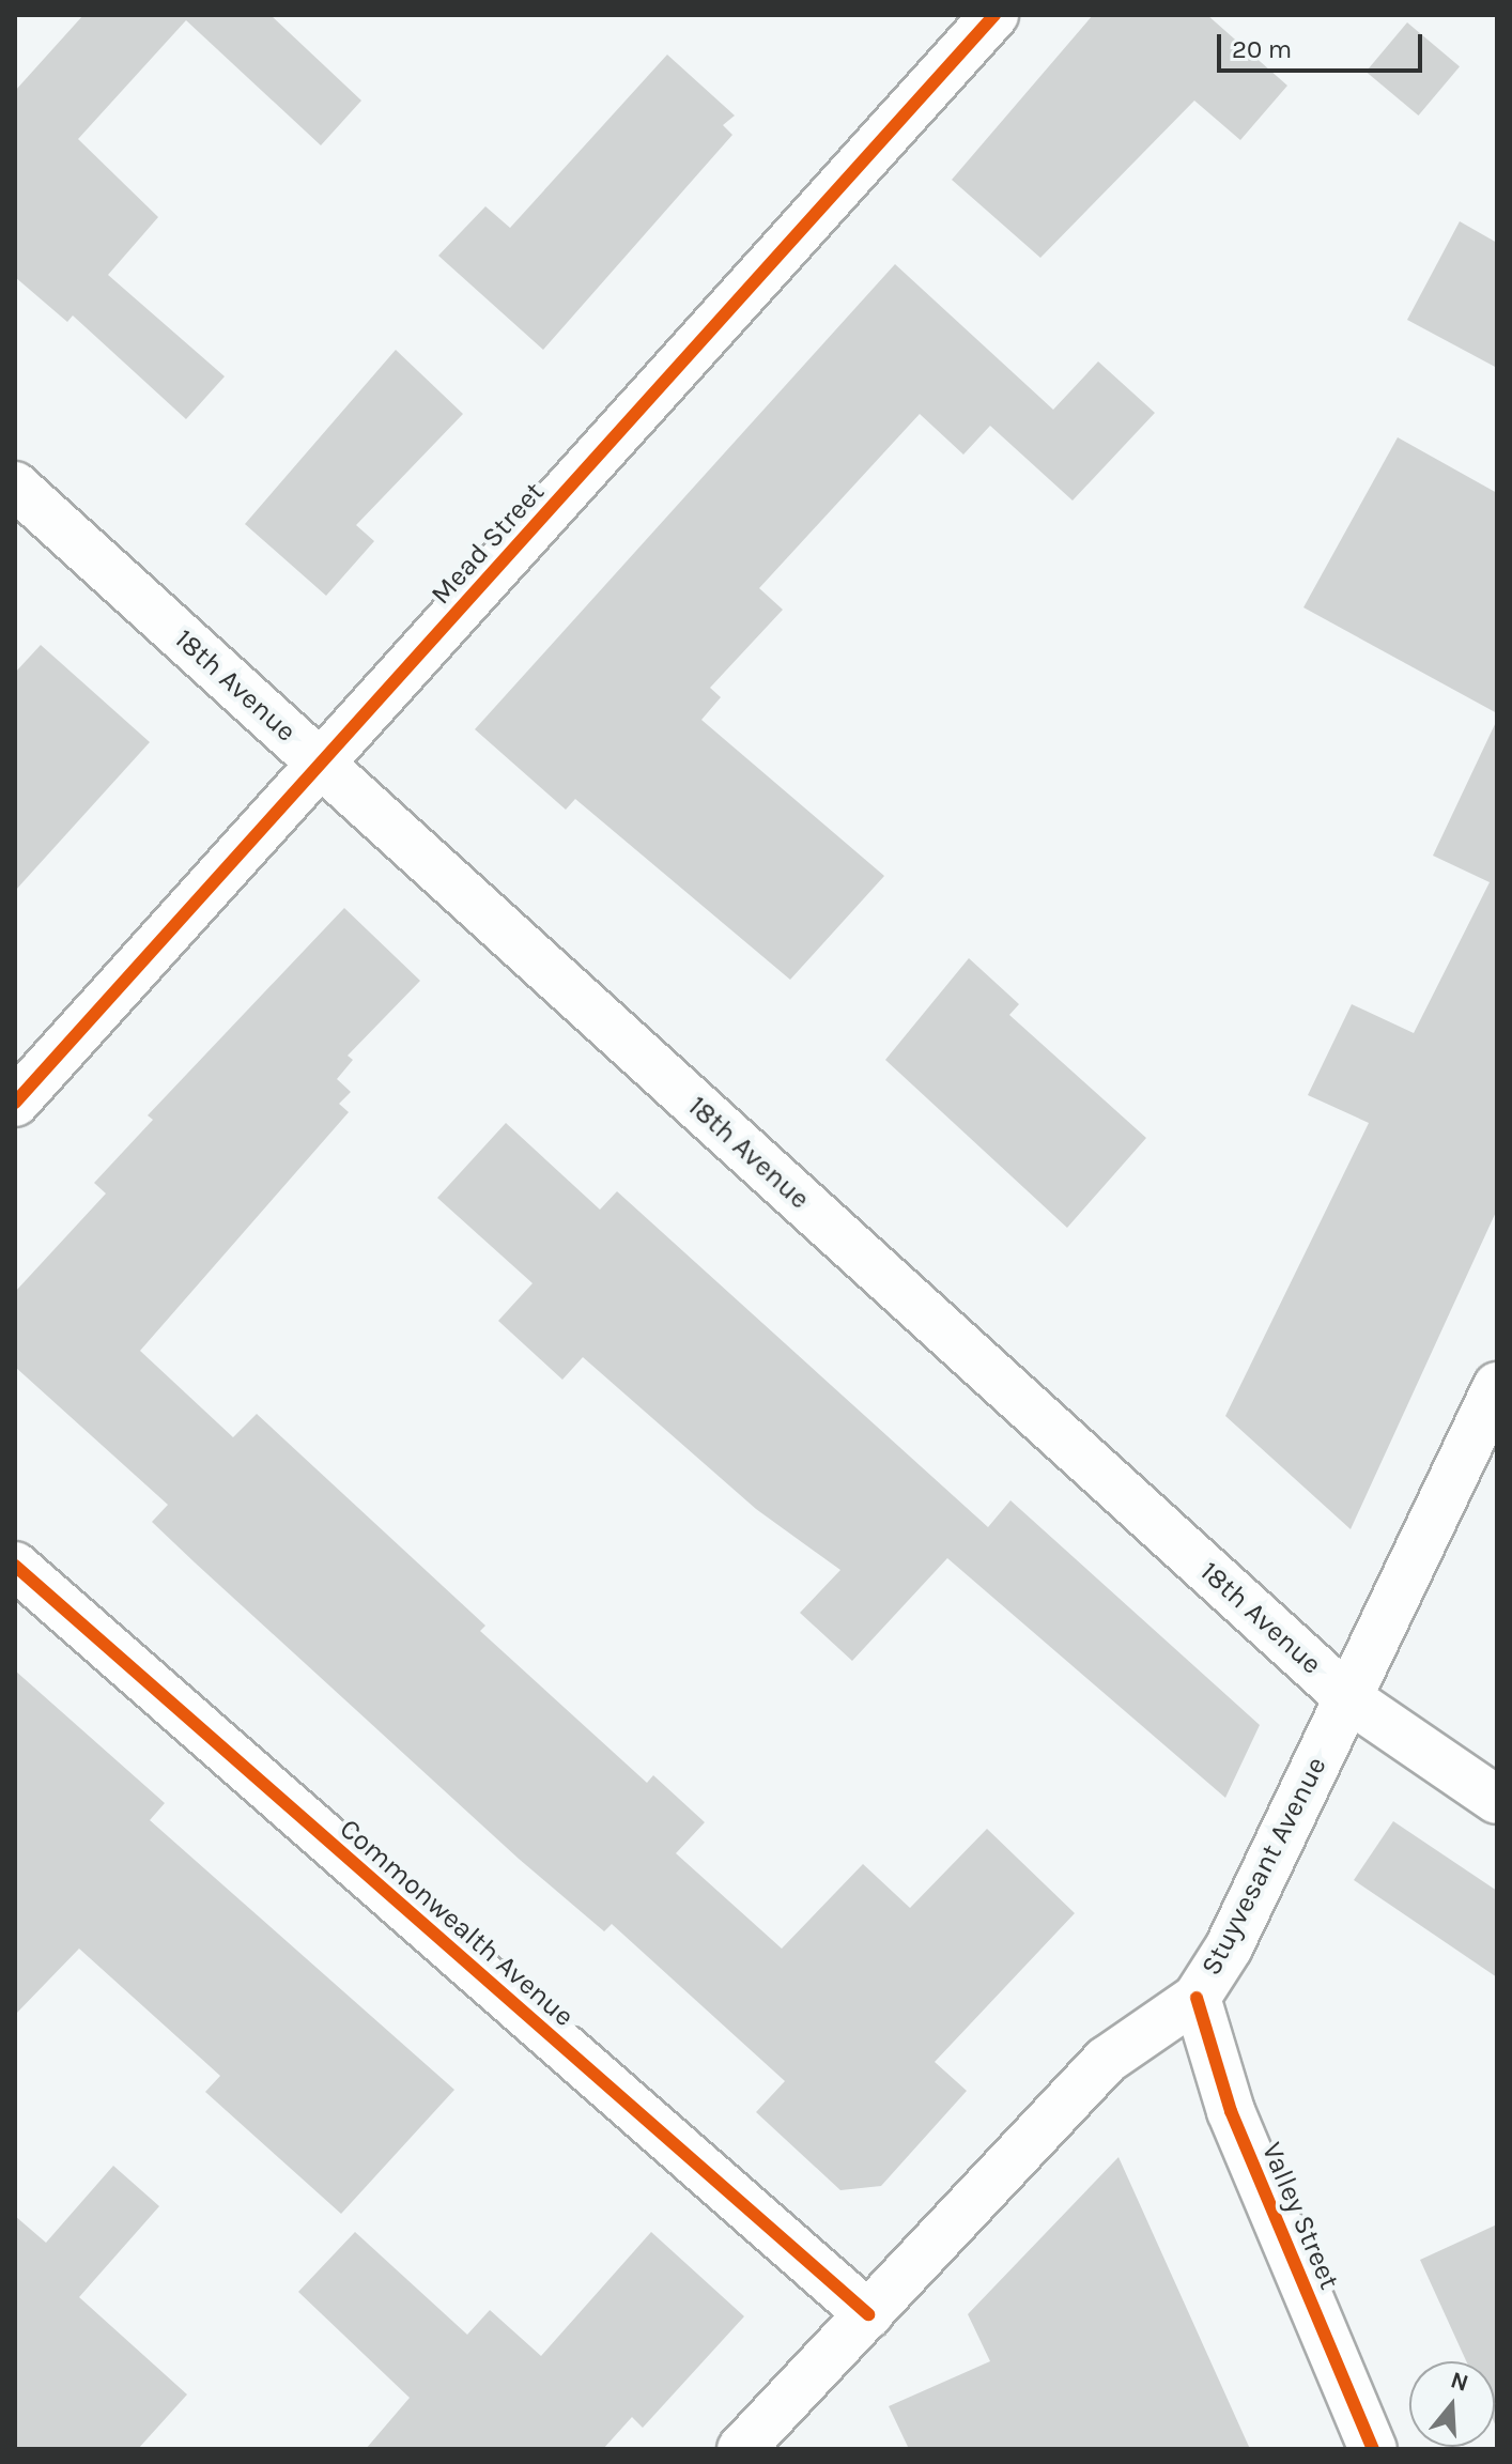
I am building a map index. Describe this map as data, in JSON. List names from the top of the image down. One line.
{"streets":{"main road":["Mead Street","18th Avenue","Stuyvesant Avenue","Commonwealth Avenue","Valley Street"]},"crossings":[["Mead Street","18th Avenue"],["18th Avenue","Stuyvesant Avenue"],["Stuyvesant Avenue","Commonwealth Avenue"],["Stuyvesant Avenue","Valley Street"]],"scale_bar":"20 m","north":"top"}
